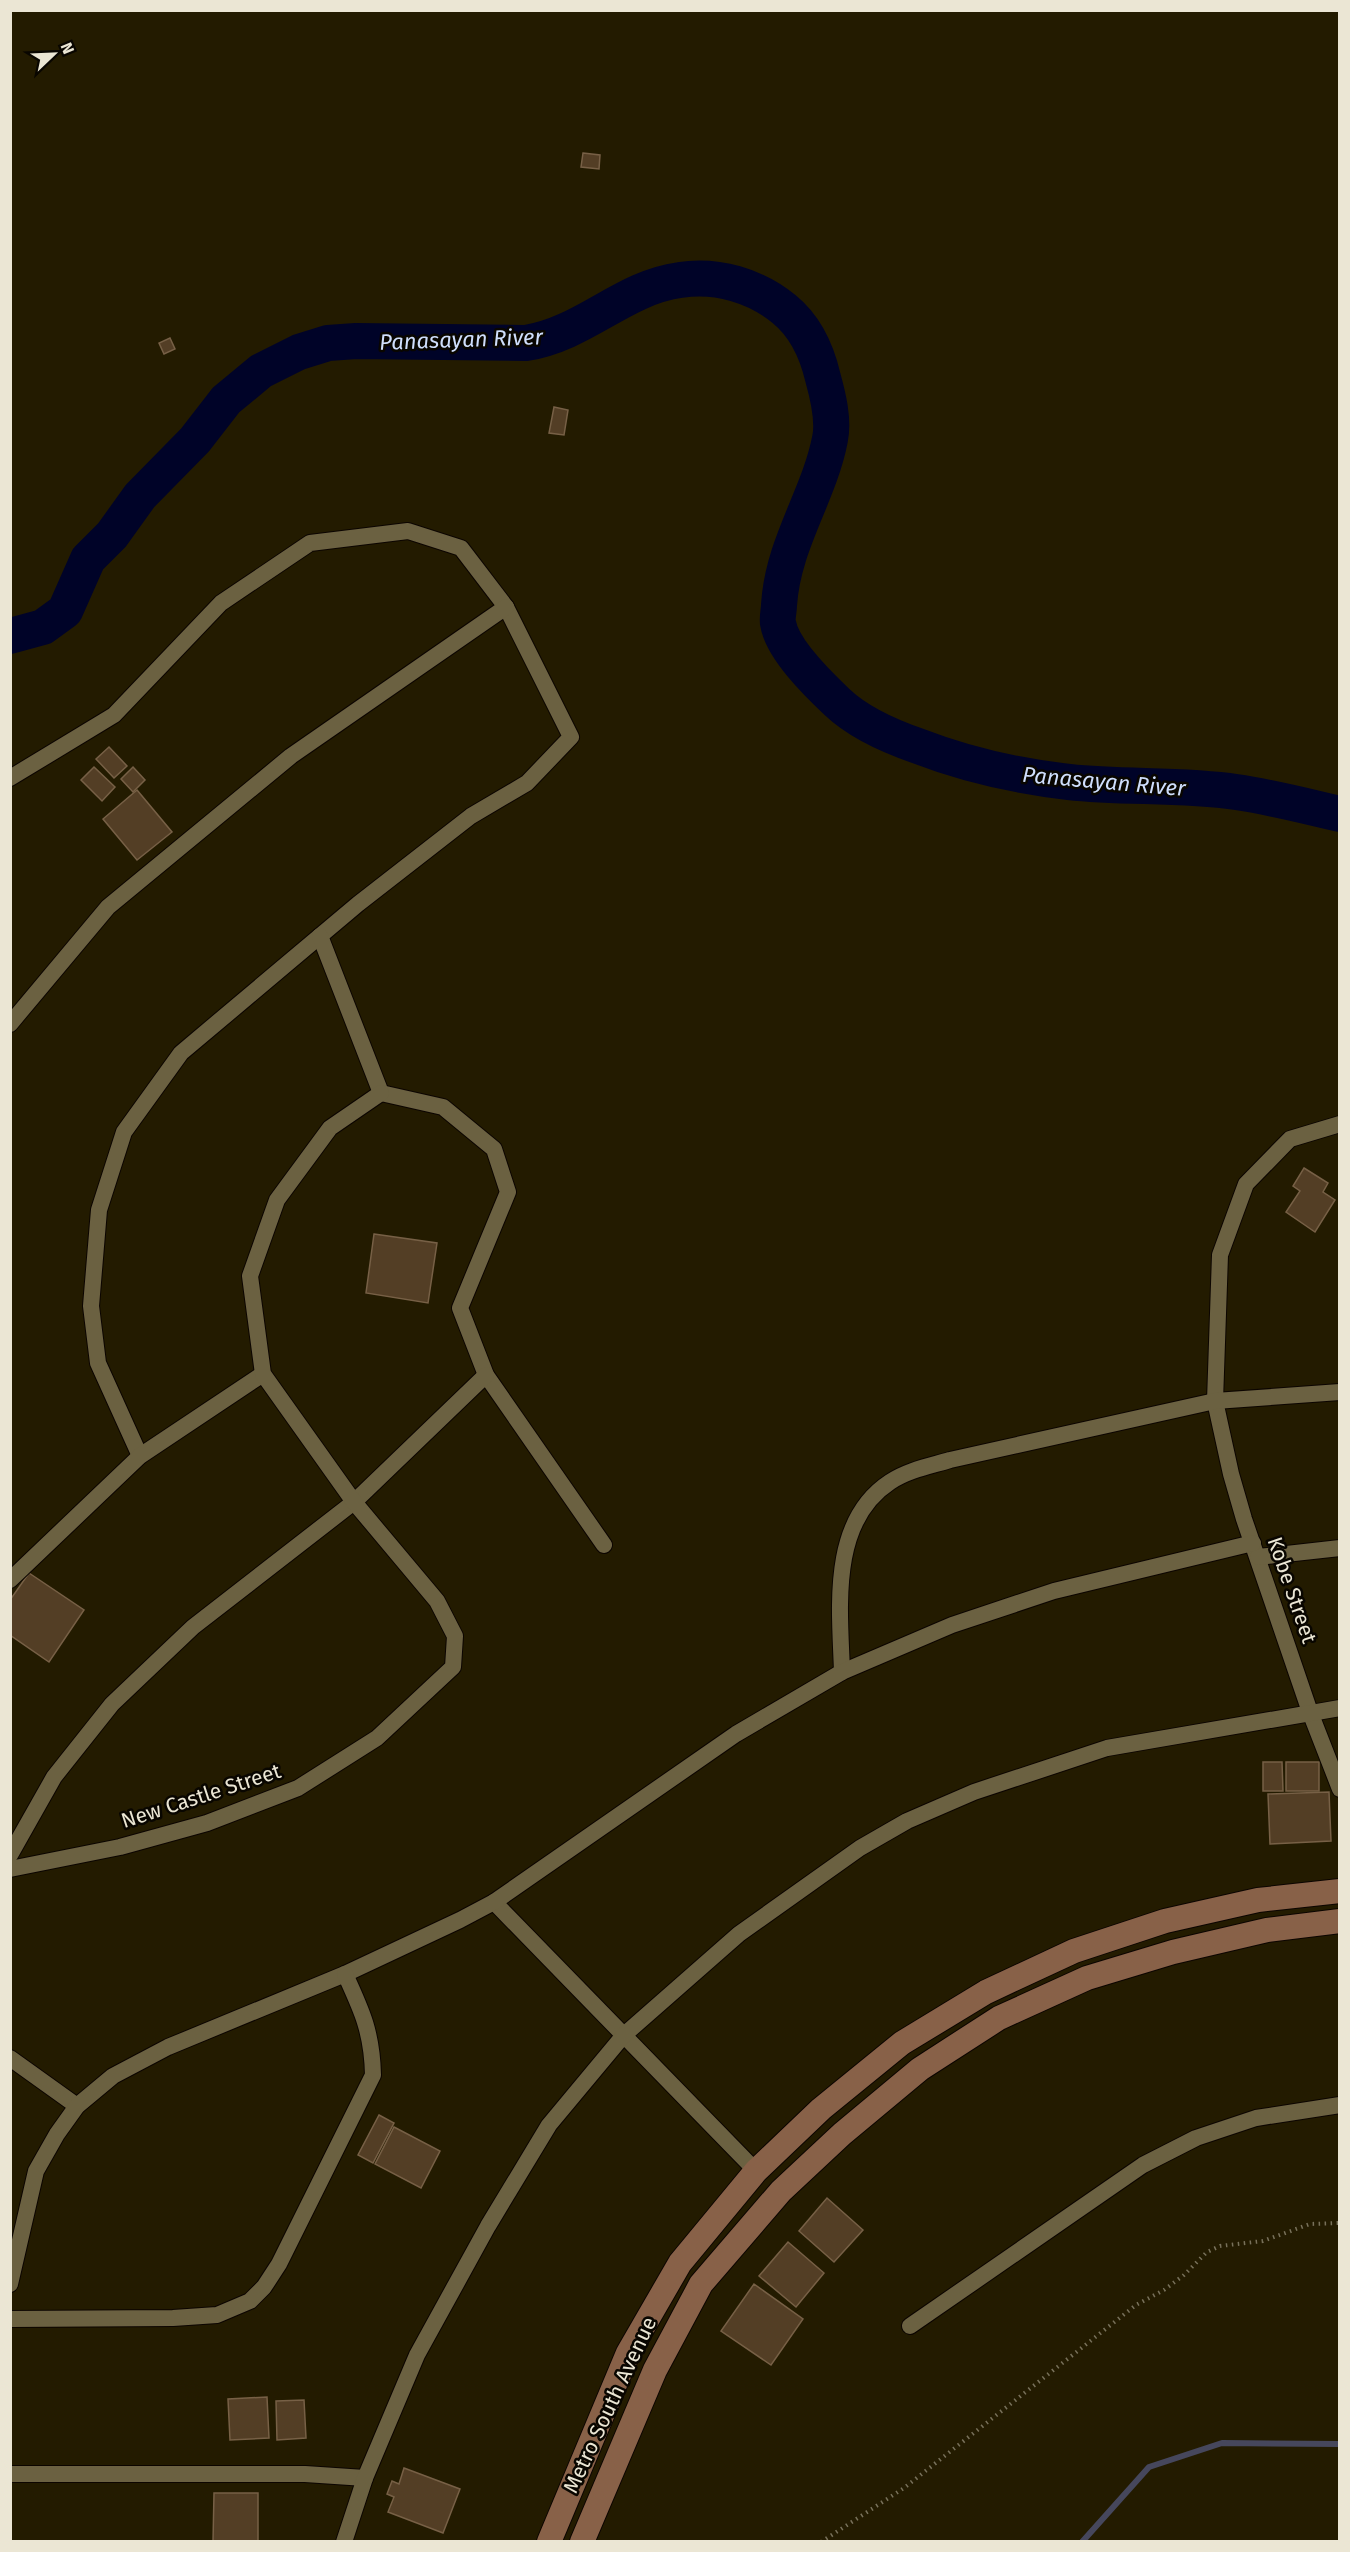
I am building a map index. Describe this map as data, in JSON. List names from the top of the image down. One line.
{"streets":{"street":["Kobe Street","New Castle Street","Metro South Avenue"]},"water":["Panasayan River"],"north":"top right"}
